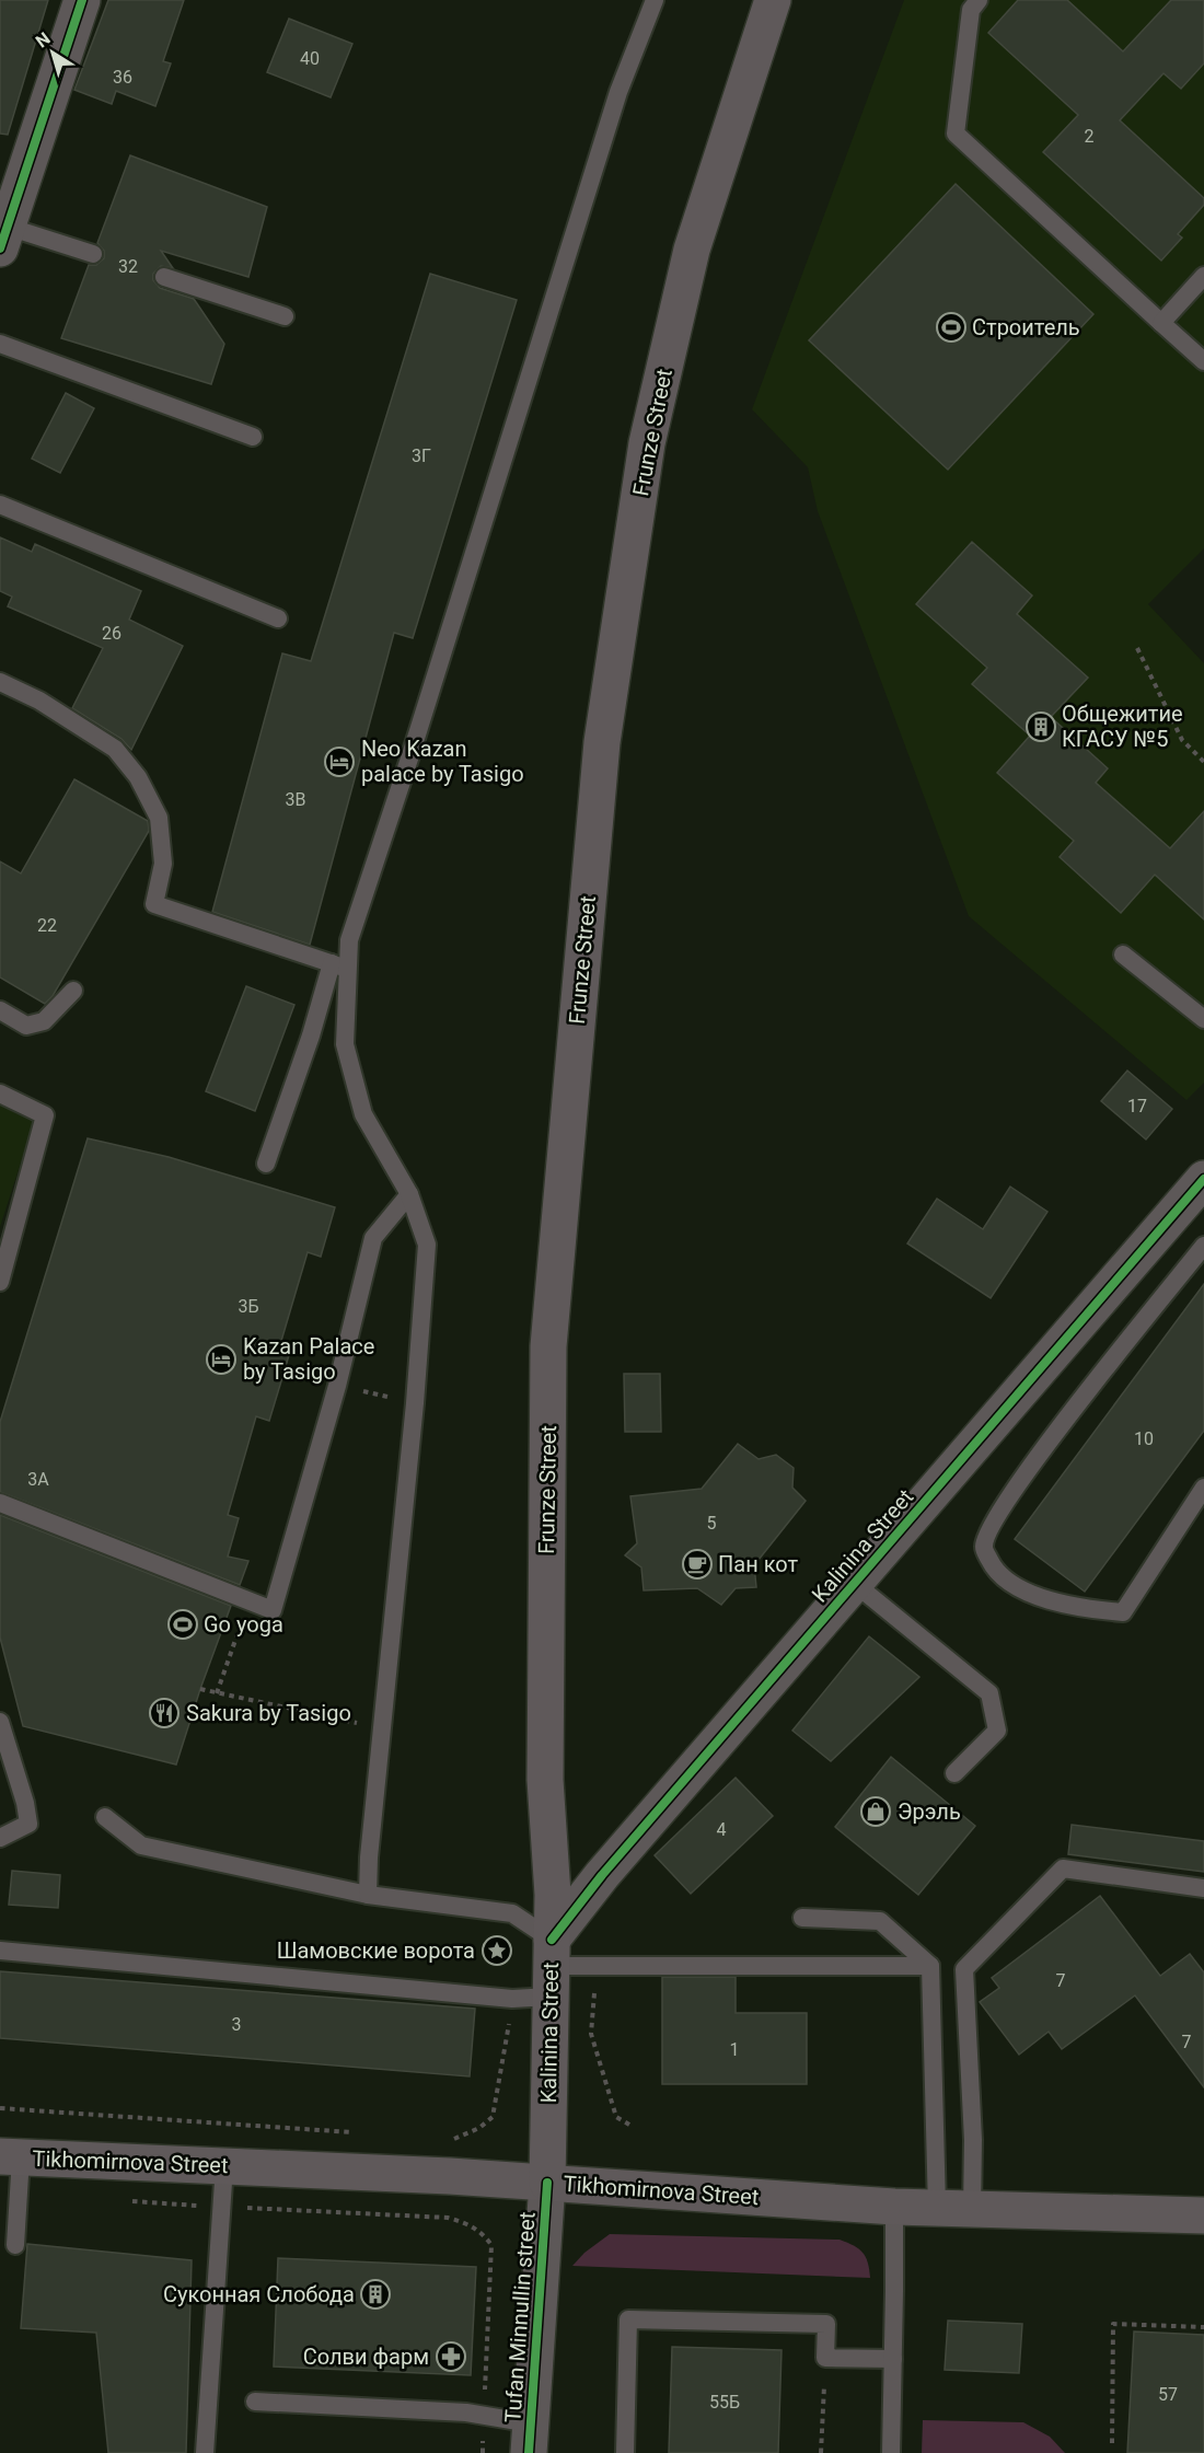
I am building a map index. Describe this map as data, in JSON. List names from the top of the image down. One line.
{"streets":{"main road":["Frunze Street","Kalinina Street","Tikhomirnova Street"],"street":["Tufan Minnullin street"]},"crossings":[["Frunze Street","Kalinina Street"],["Kalinina Street","Tikhomirnova Street"],["Kalinina Street","Tufan Minnullin street"],["Tikhomirnova Street","Tufan Minnullin street"]],"places":{"sports":["Строитель","Go yoga"],"building":["Общежитие КГАСУ №5","Суконная Слобода"],"hotel":["Neo Kazan palace by Tasigo","Kazan Palace by Tasigo"],"cafe":["Пан кот"],"restaurant":["Sakura by Tasigo"],"shop":["Эрэль"],"place":["Шамовские ворота"],"pharmacy":["Солви фарм"]},"house_numbers":["40","36","2","32","3Г","26","3В","22","17","3Б","10","3А","5","4","7","3","7","1","57","55Б"],"north":"top left"}
